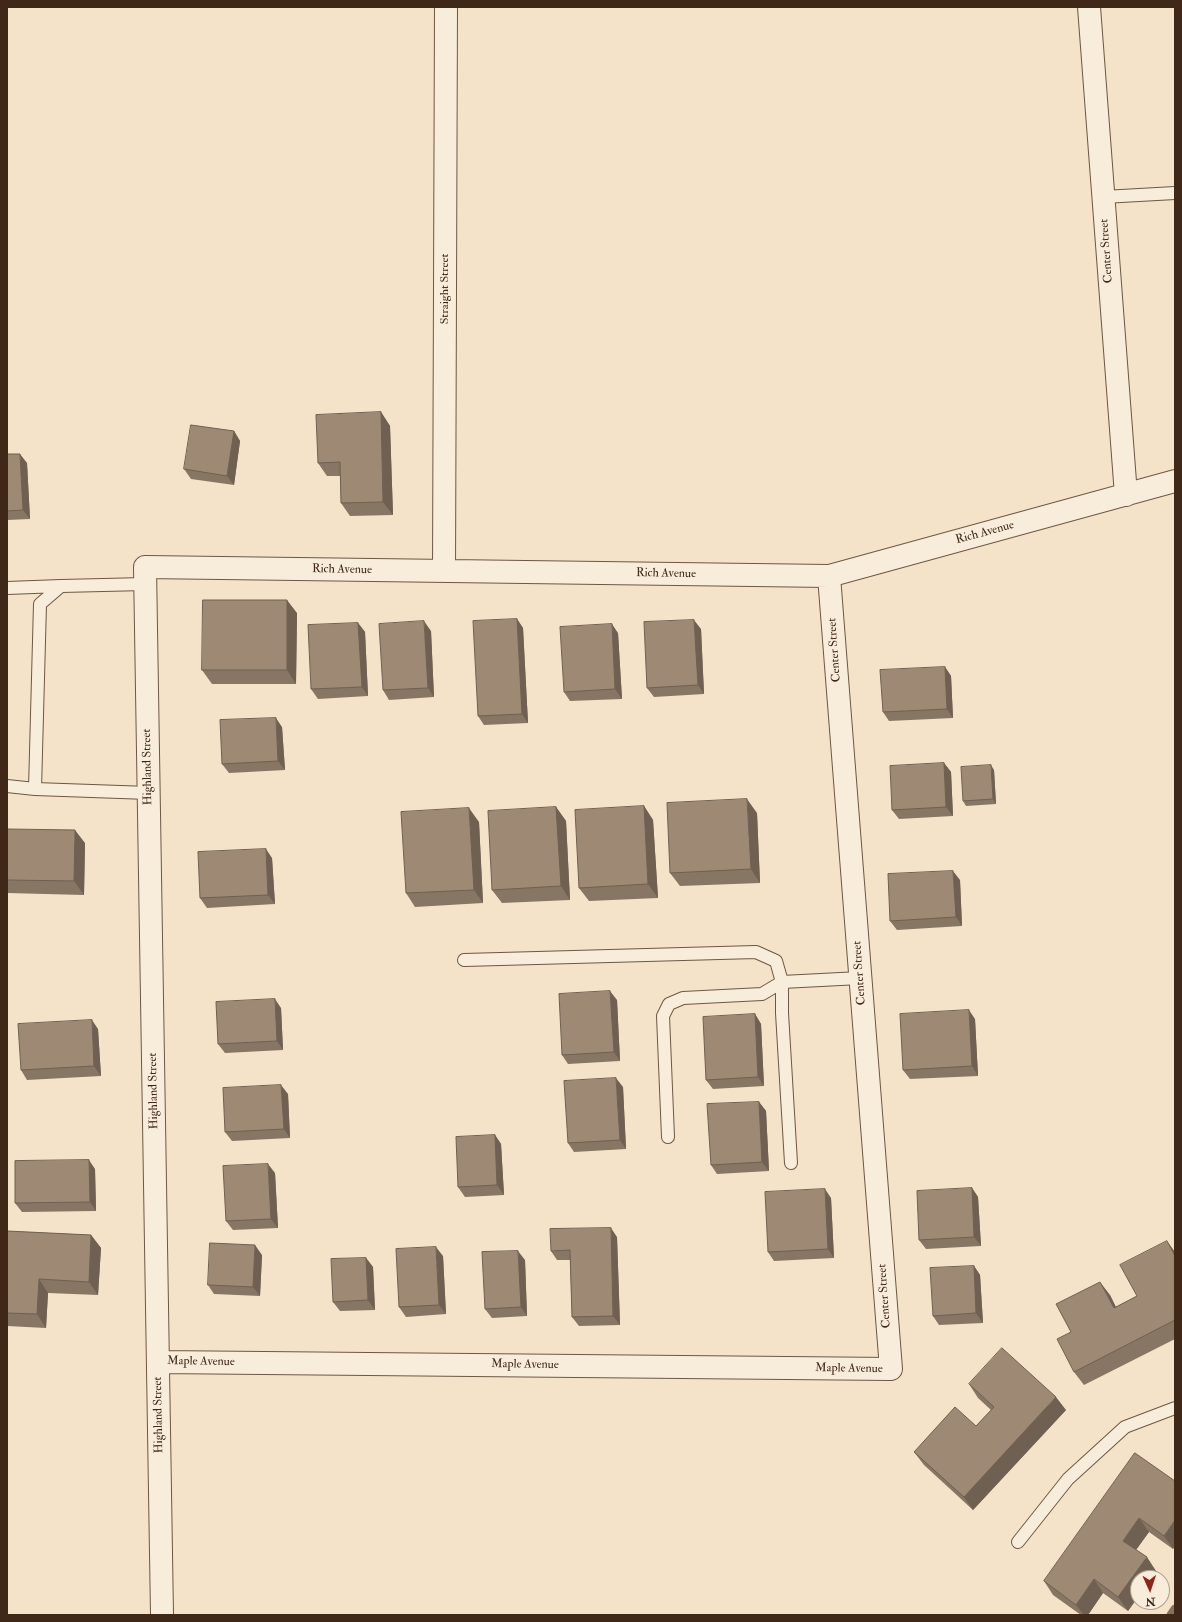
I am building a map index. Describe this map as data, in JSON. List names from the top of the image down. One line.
{"streets":{"street":["Center Street","Straight Street","Rich Avenue","Highland Street","Maple Avenue"]},"crossings":[["Center Street","Rich Avenue"],["Center Street","Maple Avenue"],["Straight Street","Rich Avenue"],["Rich Avenue","Highland Street"],["Highland Street","Maple Avenue"]],"north":"bottom"}
